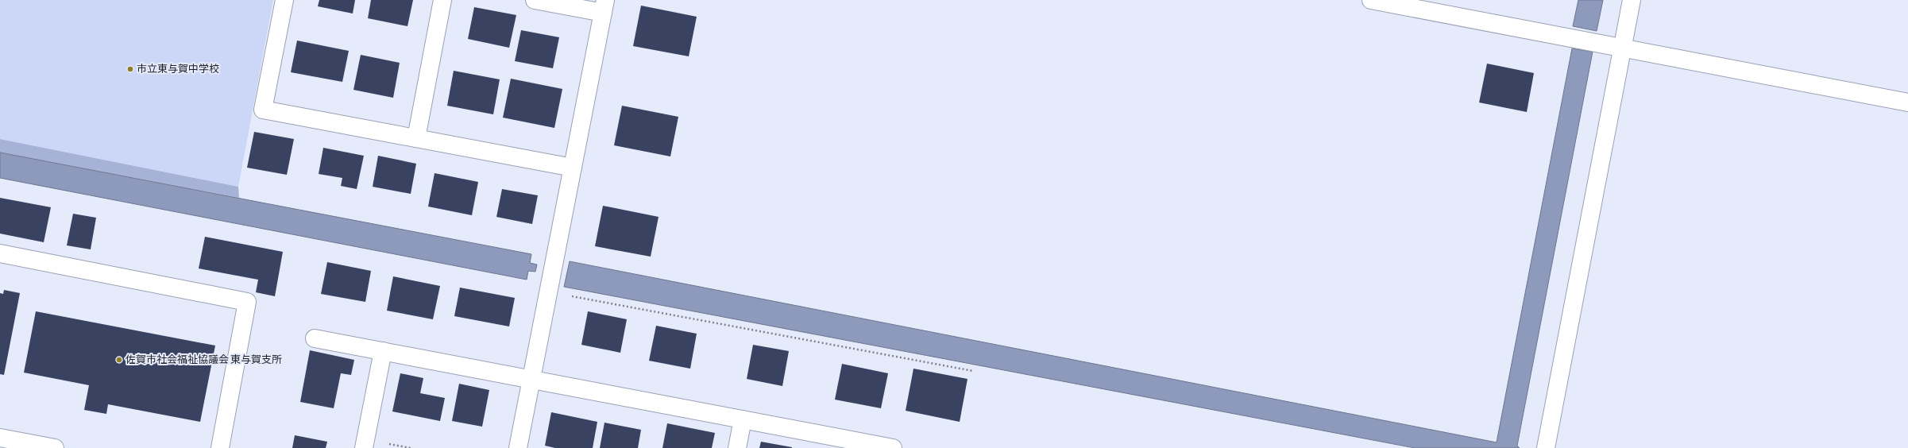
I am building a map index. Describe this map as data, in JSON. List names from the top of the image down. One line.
{"places":["市立東与賀中学校","佐賀市社会福祉協議会 東与賀支所"]}
